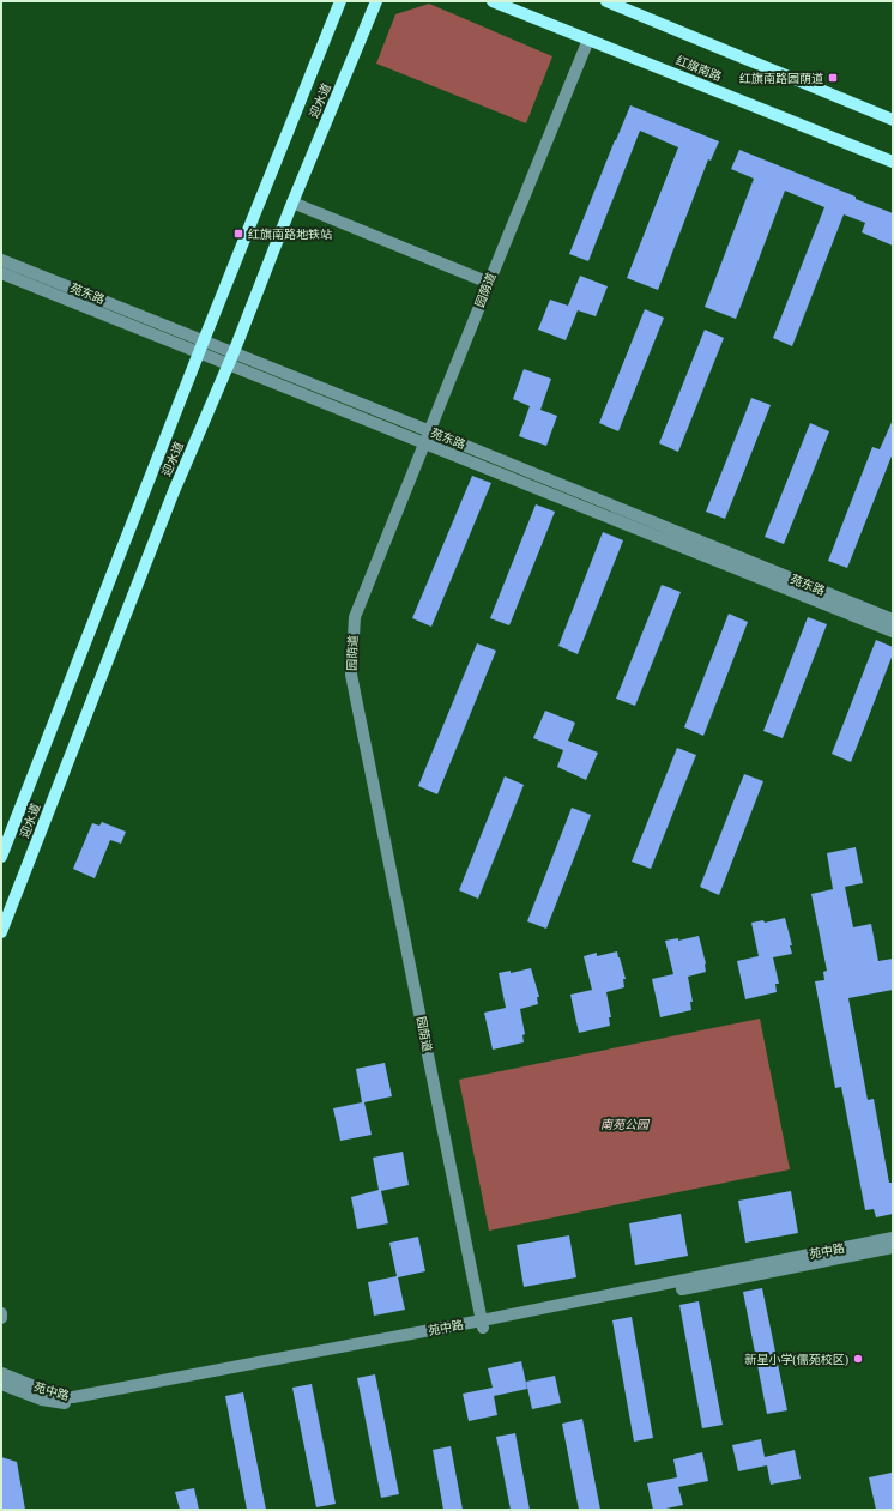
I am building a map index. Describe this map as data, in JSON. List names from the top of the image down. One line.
{"streets":{"main road":["红旗南路","迎水道"],"street":["园荫道","苑东路","苑中路"]},"crossings":[["红旗南路","园荫道"],["迎水道","苑东路"],["园荫道","苑东路"],["园荫道","苑中路"]],"parks":["南苑公园"],"places":{"transit":["红旗南路园荫道","红旗南路地铁站"],"other":["新星小学(儒苑校区)"]}}
